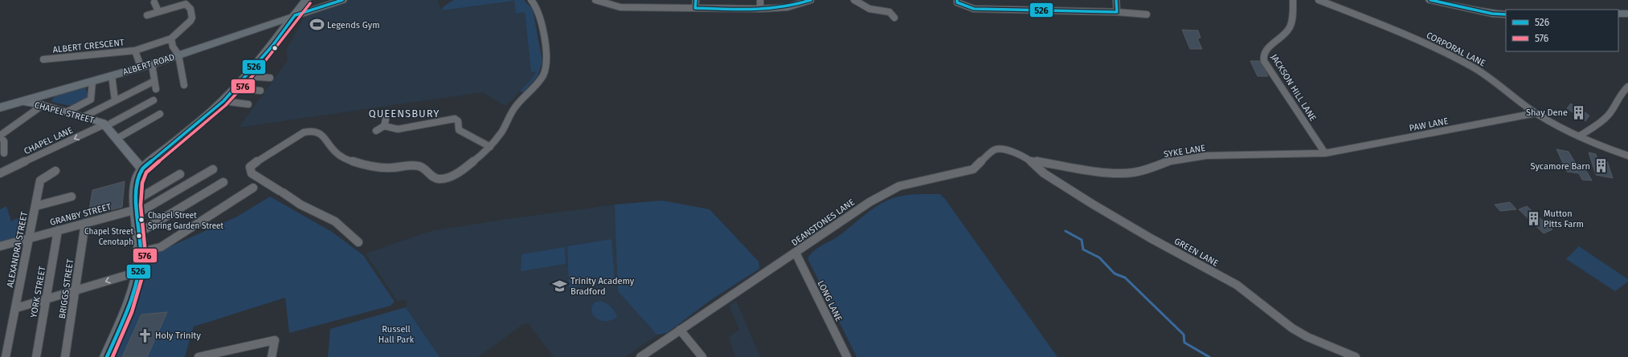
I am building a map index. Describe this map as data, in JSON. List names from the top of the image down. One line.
{"streets":{"main road":["ALBERT ROAD"],"street":["ALBERT CRESCENT","CORPORAL LANE","JACKSON HILL LANE","CHAPEL STREET","PAW LANE","CHAPEL LANE","SYKE LANE","GRANBY STREET","DEANSTONES LANE","ALEXANDRA STREET","GREEN LANE","BRIGGS STREET","YORK STREET","LONG LANE"]},"crossings":[["CORPORAL LANE","PAW LANE"],["ALBERT ROAD","CHAPEL STREET"],["JACKSON HILL LANE","PAW LANE"],["JACKSON HILL LANE","SYKE LANE"],["CHAPEL STREET","CHAPEL LANE"],["PAW LANE","SYKE LANE"],["SYKE LANE","DEANSTONES LANE"],["SYKE LANE","GREEN LANE"],["GRANBY STREET","ALEXANDRA STREET"],["GRANBY STREET","BRIGGS STREET"],["GRANBY STREET","YORK STREET"],["DEANSTONES LANE","GREEN LANE"],["DEANSTONES LANE","LONG LANE"]],"districts":["QUEENSBURY"],"parks":["Russell Hall Park"],"places":{"sports":["Legends Gym"],"building":["Shay Dene","Sycamore Barn","Mutton Pitts Farm"],"other":["Chapel Street Spring Garden Street","Chapel Street Cenotaph"],"school or university":["Trinity Academy Bradford"],"church":["Holy Trinity"]},"lines":["transit line 526","transit line 576"],"legend":["526","576"]}
